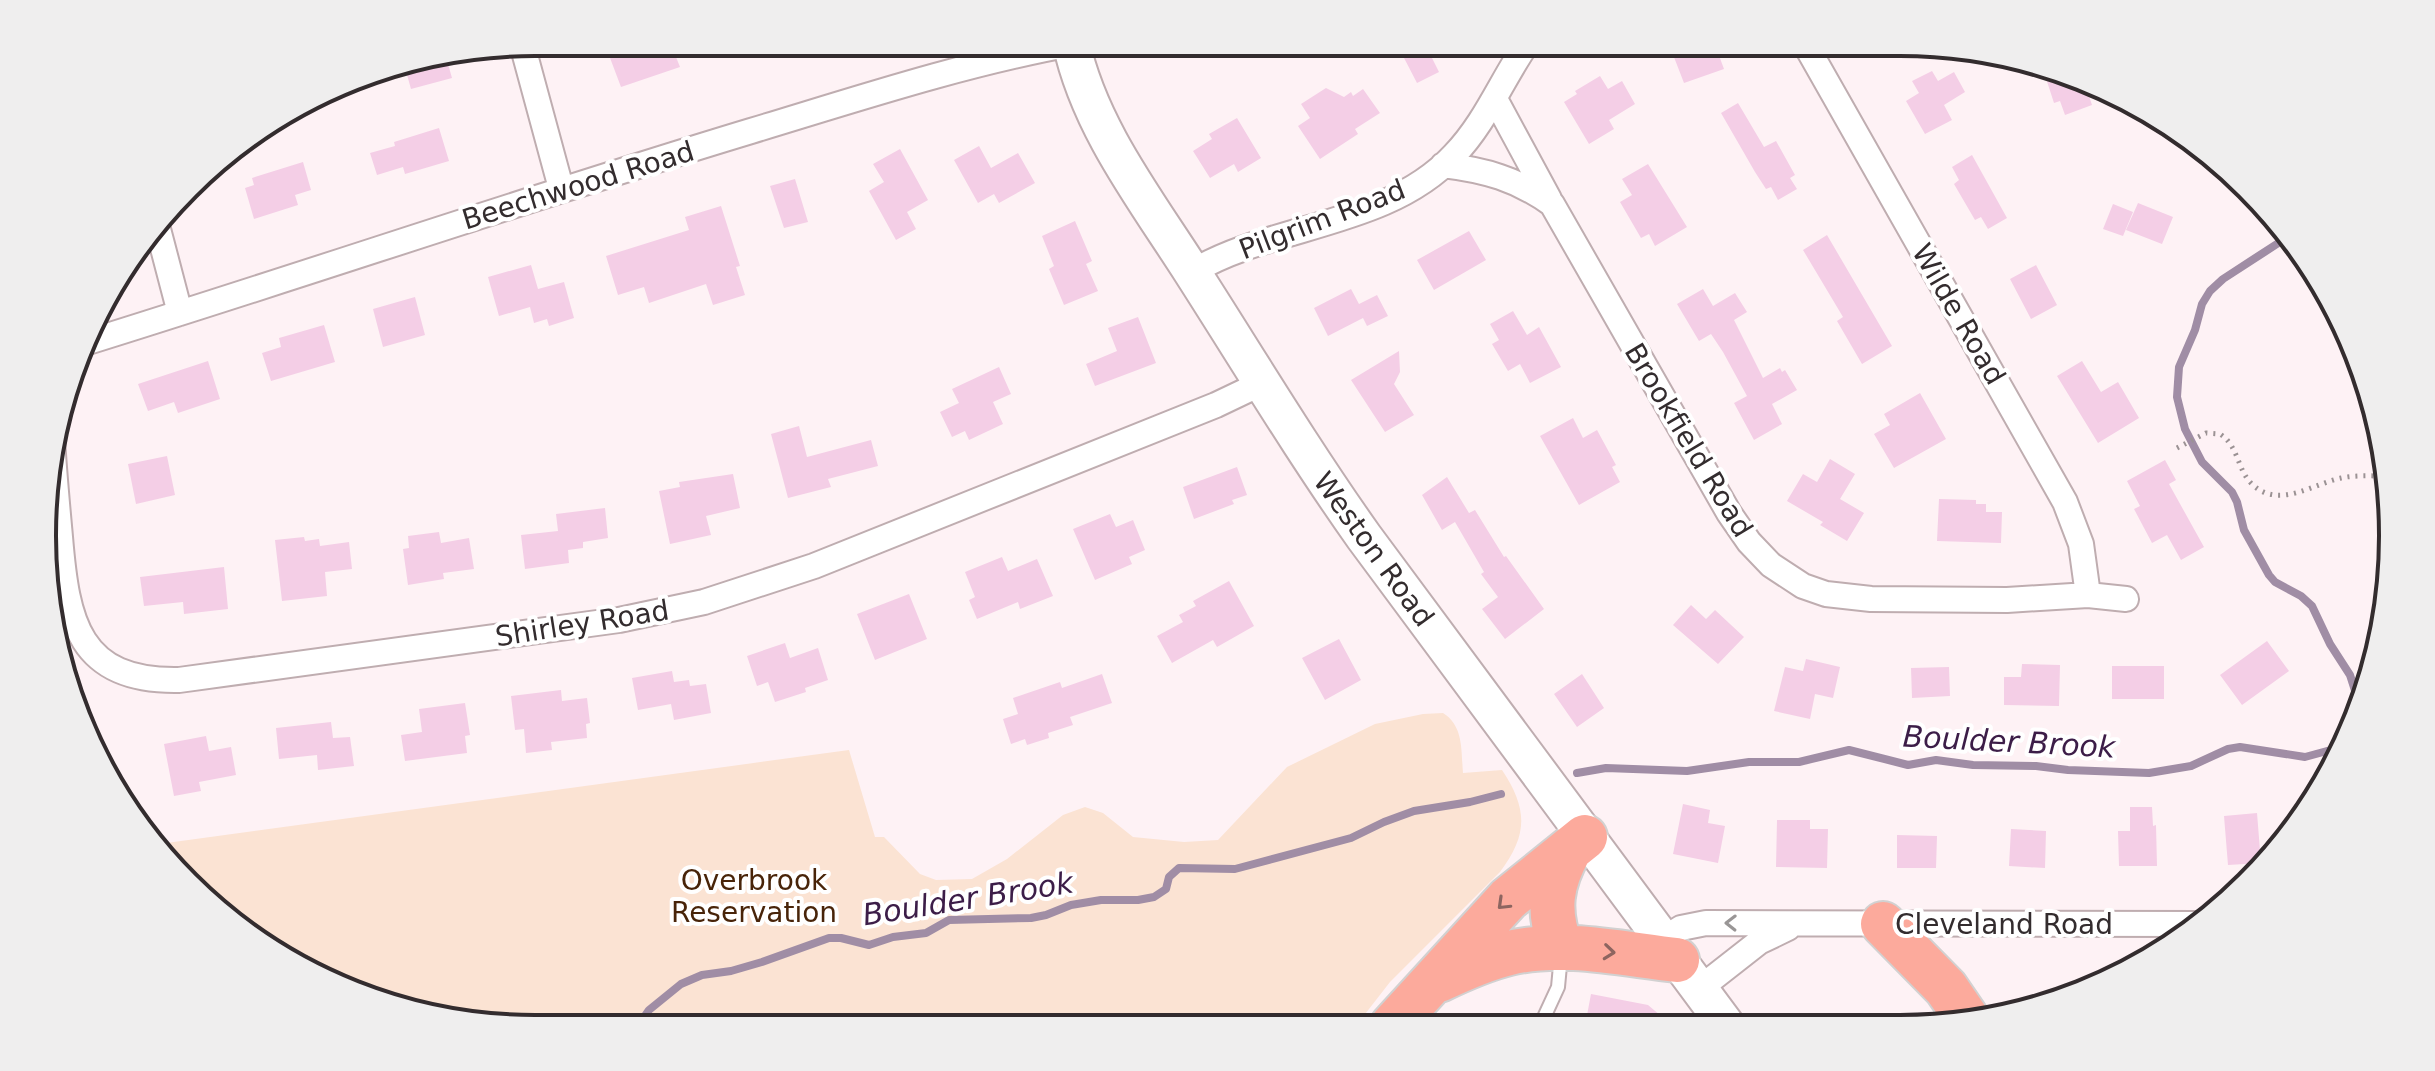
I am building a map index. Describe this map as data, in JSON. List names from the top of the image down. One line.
{"streets":{"main road":["Weston Road"],"street":["Beechwood Road","Pilgrim Road","Wilde Road","Brookfield Road","Shirley Road","Cleveland Road"]},"crossings":[["Pilgrim Road","Brookfield Road"],["Pilgrim Road","Weston Road"],["Wilde Road","Brookfield Road"],["Weston Road","Shirley Road"],["Weston Road","Cleveland Road"]],"water":["Boulder Brook"],"parks":["Overbrook Reservation"]}
